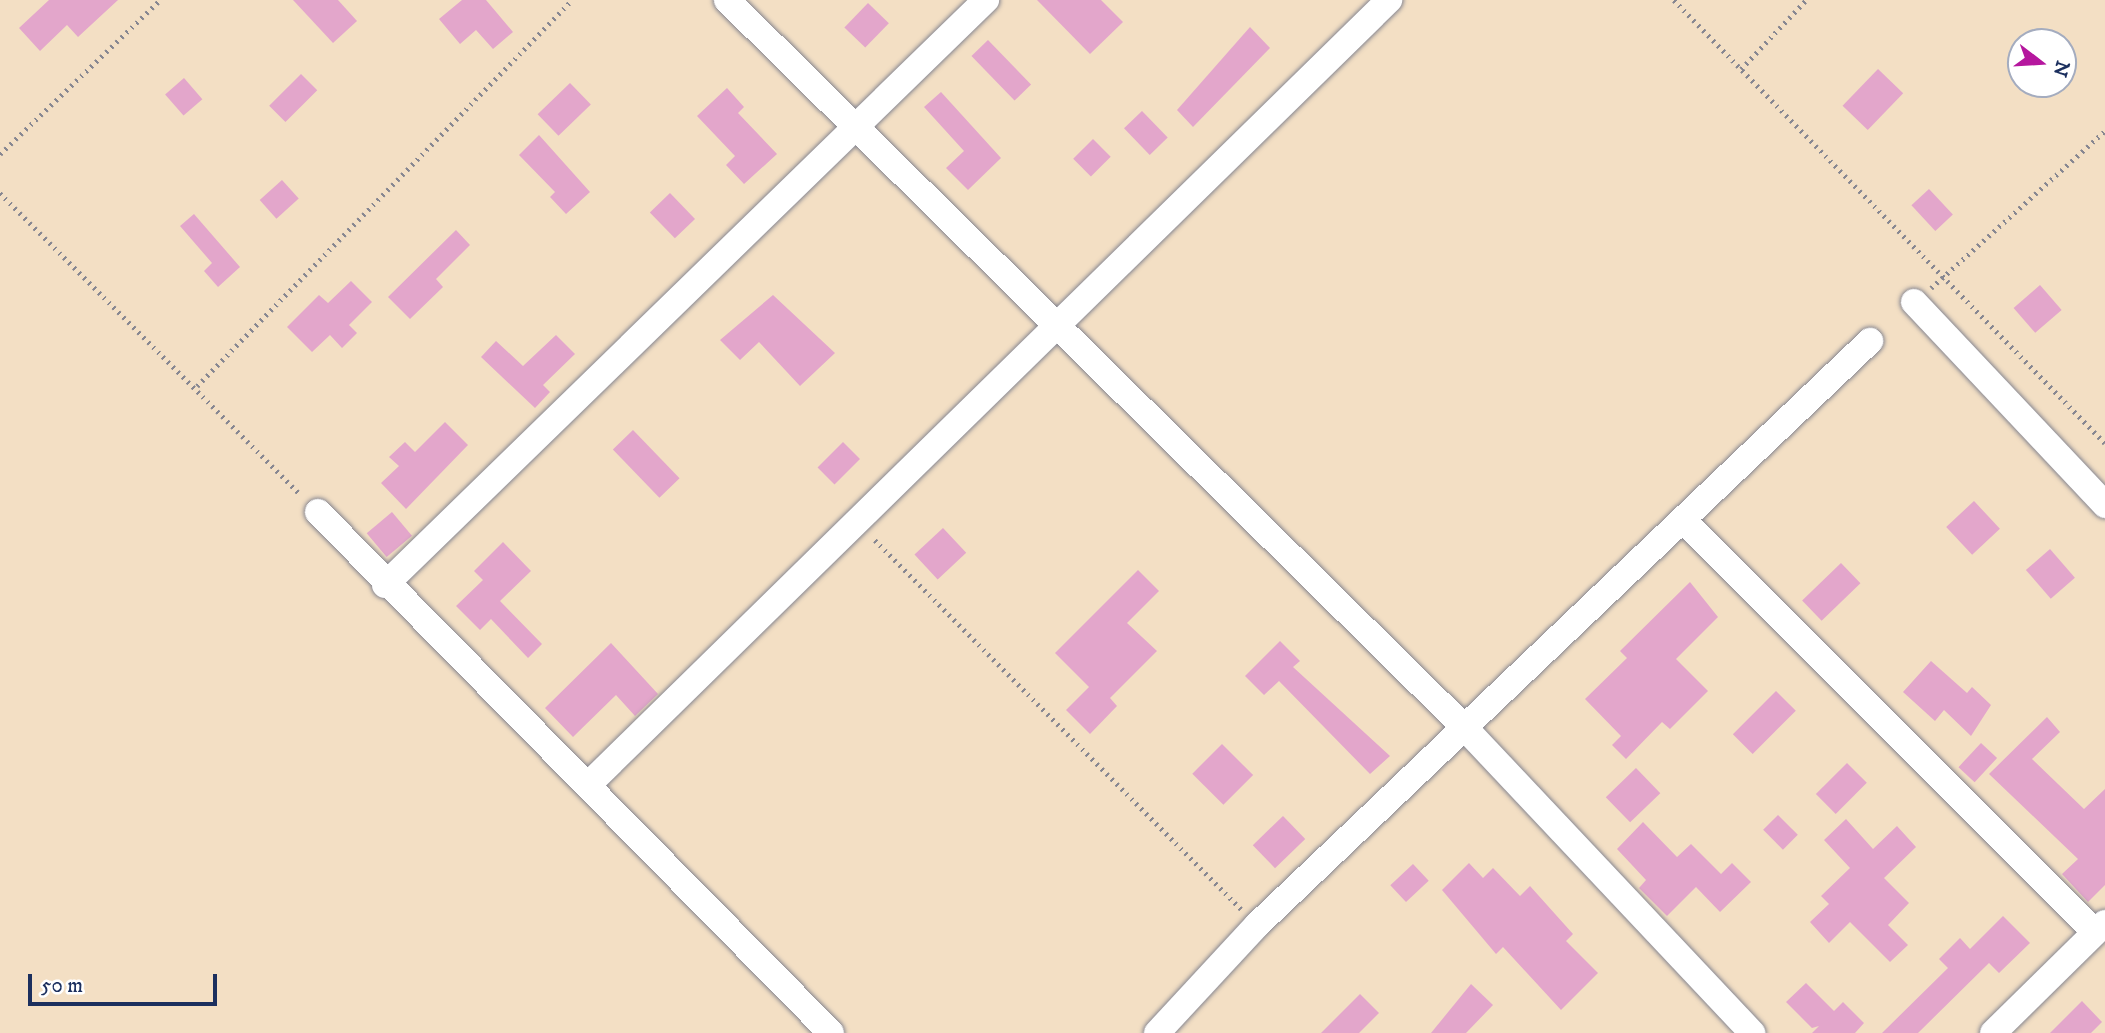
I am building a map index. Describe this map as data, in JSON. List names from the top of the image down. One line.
{"scale_bar":"50 m","north":"right"}
